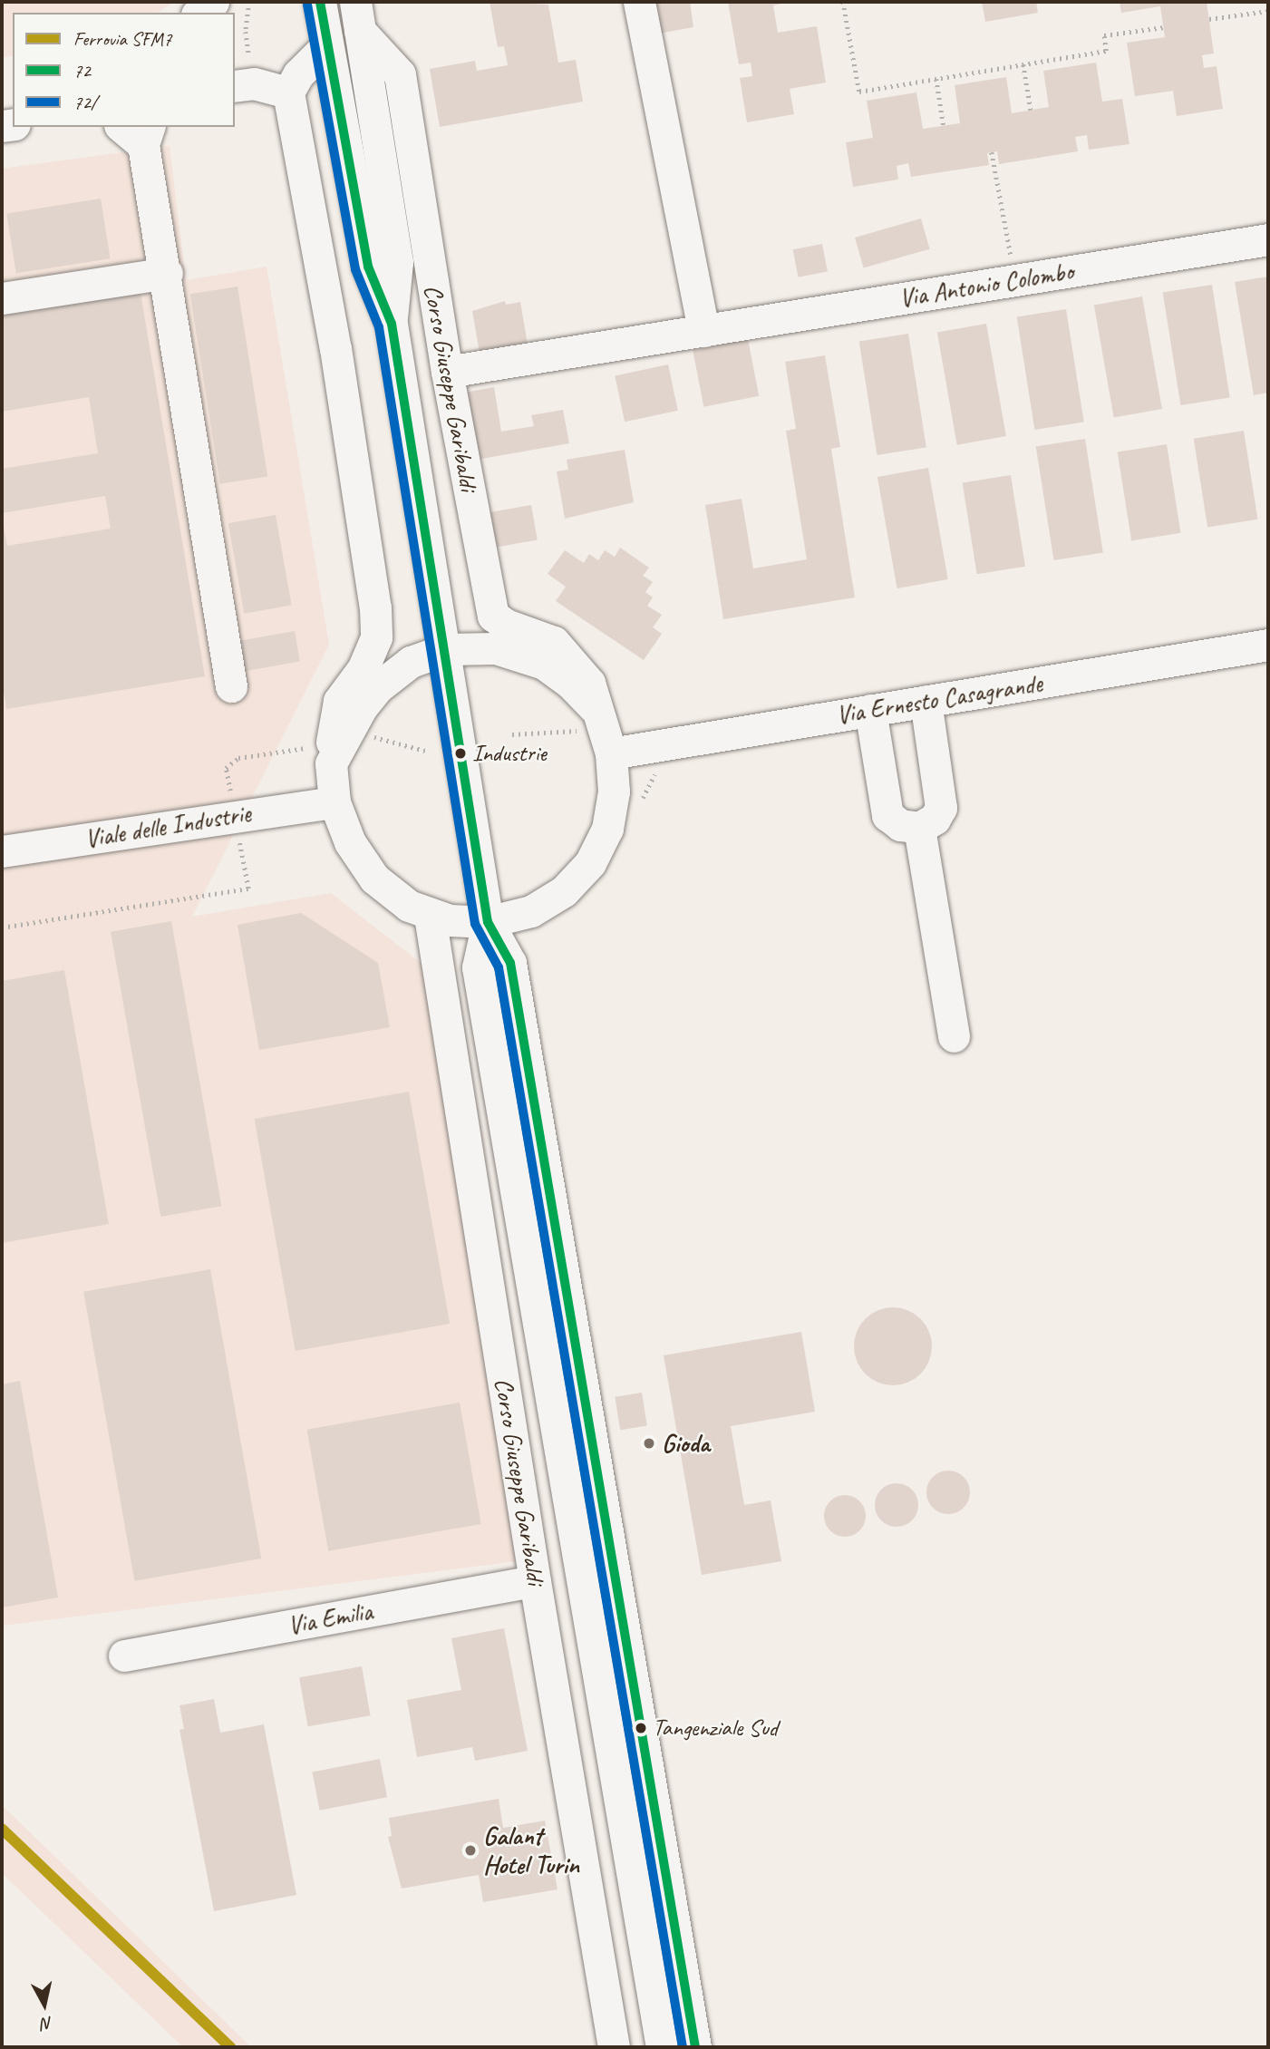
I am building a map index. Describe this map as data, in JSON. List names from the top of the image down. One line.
{"streets":{"street":["Via Antonio Colombo","Corso Giuseppe Garibaldi","Via Ernesto Casagrande","Viale delle Industrie","Via Emilia"]},"crossings":[["Via Antonio Colombo","Corso Giuseppe Garibaldi"],["Corso Giuseppe Garibaldi","Via Ernesto Casagrande"],["Corso Giuseppe Garibaldi","Viale delle Industrie"],["Corso Giuseppe Garibaldi","Via Emilia"]],"places":["Industrie","Gioda","Tangenziale Sud","Galant Hotel Turin"],"lines":["transit line 72","transit line 72/","rail line SFM7"],"legend":["Ferrovia SFM7","72","72/"],"north":"bottom"}
